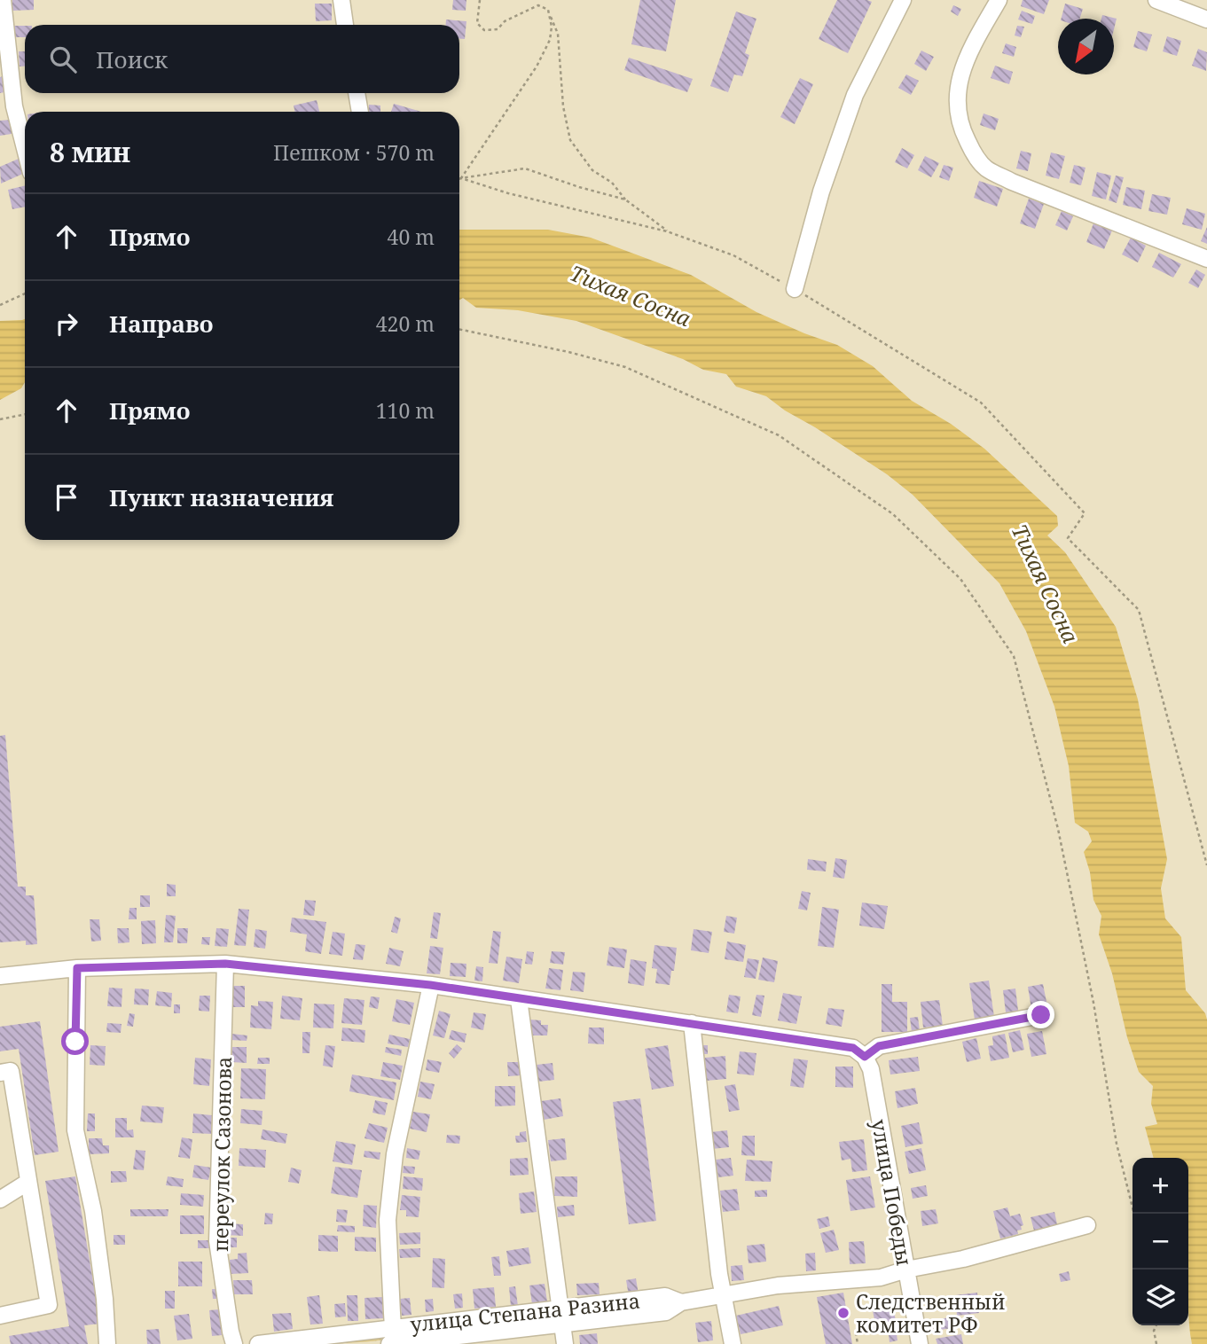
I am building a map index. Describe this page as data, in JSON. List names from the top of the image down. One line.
{"streets":{"street":["переулок Сазонова","улица Победы","улица Степана Разина"]},"crossings":[["улица Победы","улица Степана Разина"]],"water":["Тихая Сосна"],"places":["Следственный комитет РФ"],"north":"bottom left","page":{"search":"Поиск","heading":["8 мин","Пешком · 570 m"],"list":[["Прямо","40 m"],["Направо","420 m"],["Прямо","110 m"],"Пункт назначения"],"map_buttons":["+","−"]}}
